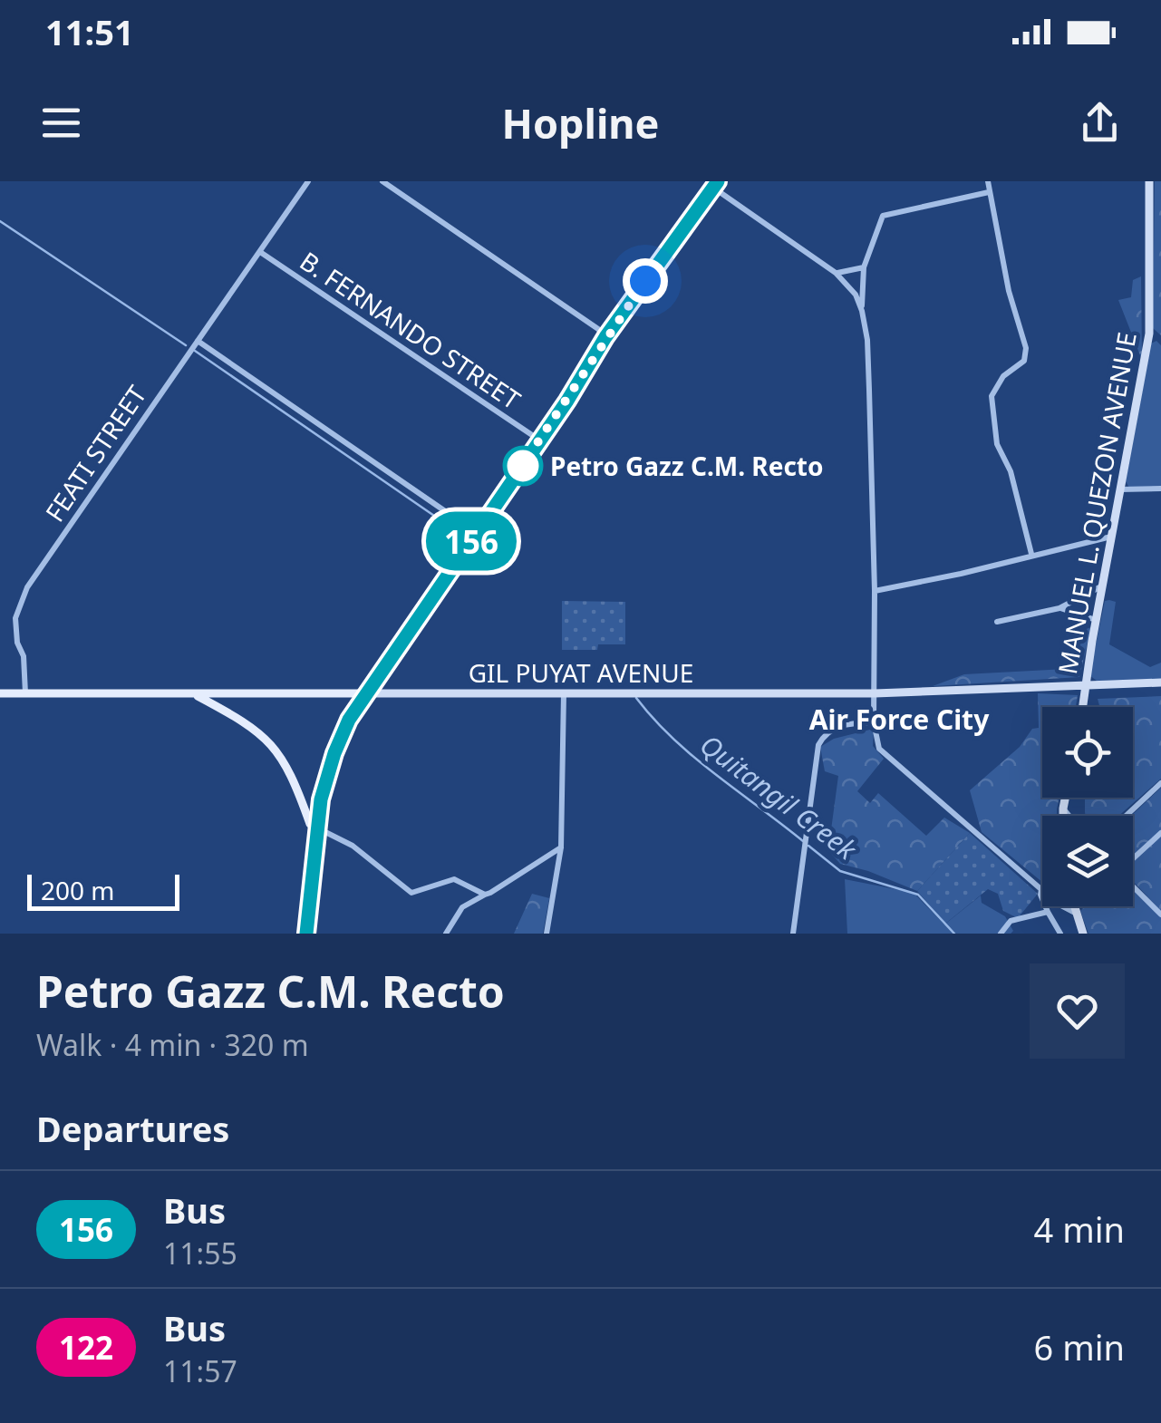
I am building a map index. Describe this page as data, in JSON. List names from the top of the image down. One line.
{"streets":{"main road":["MANUEL L. QUEZON AVENUE","GIL PUYAT AVENUE"],"street":["B. FERNANDO STREET","FEATI STREET"]},"crossings":[["B. FERNANDO STREET","FEATI STREET"],["FEATI STREET","GIL PUYAT AVENUE"],["MANUEL L. QUEZON AVENUE","GIL PUYAT AVENUE"]],"districts":["Air Force City"],"water":["Quitangil Creek"],"places":["Petro Gazz C.M. Recto"],"lines":["bus line 156"],"scale_bar":"200 m","page":{"status":"11:51","header":"Hopline","on_map":"156","scale":"200 m","heading":[["Petro Gazz C.M. Recto","Walk · 4 min · 320 m"],"Departures"],"list":[{"mark":"156","name":"Bus","note":"11:55","value":"4 min"},{"mark":"122","name":"Bus","note":"11:57","value":"6 min"}]}}
